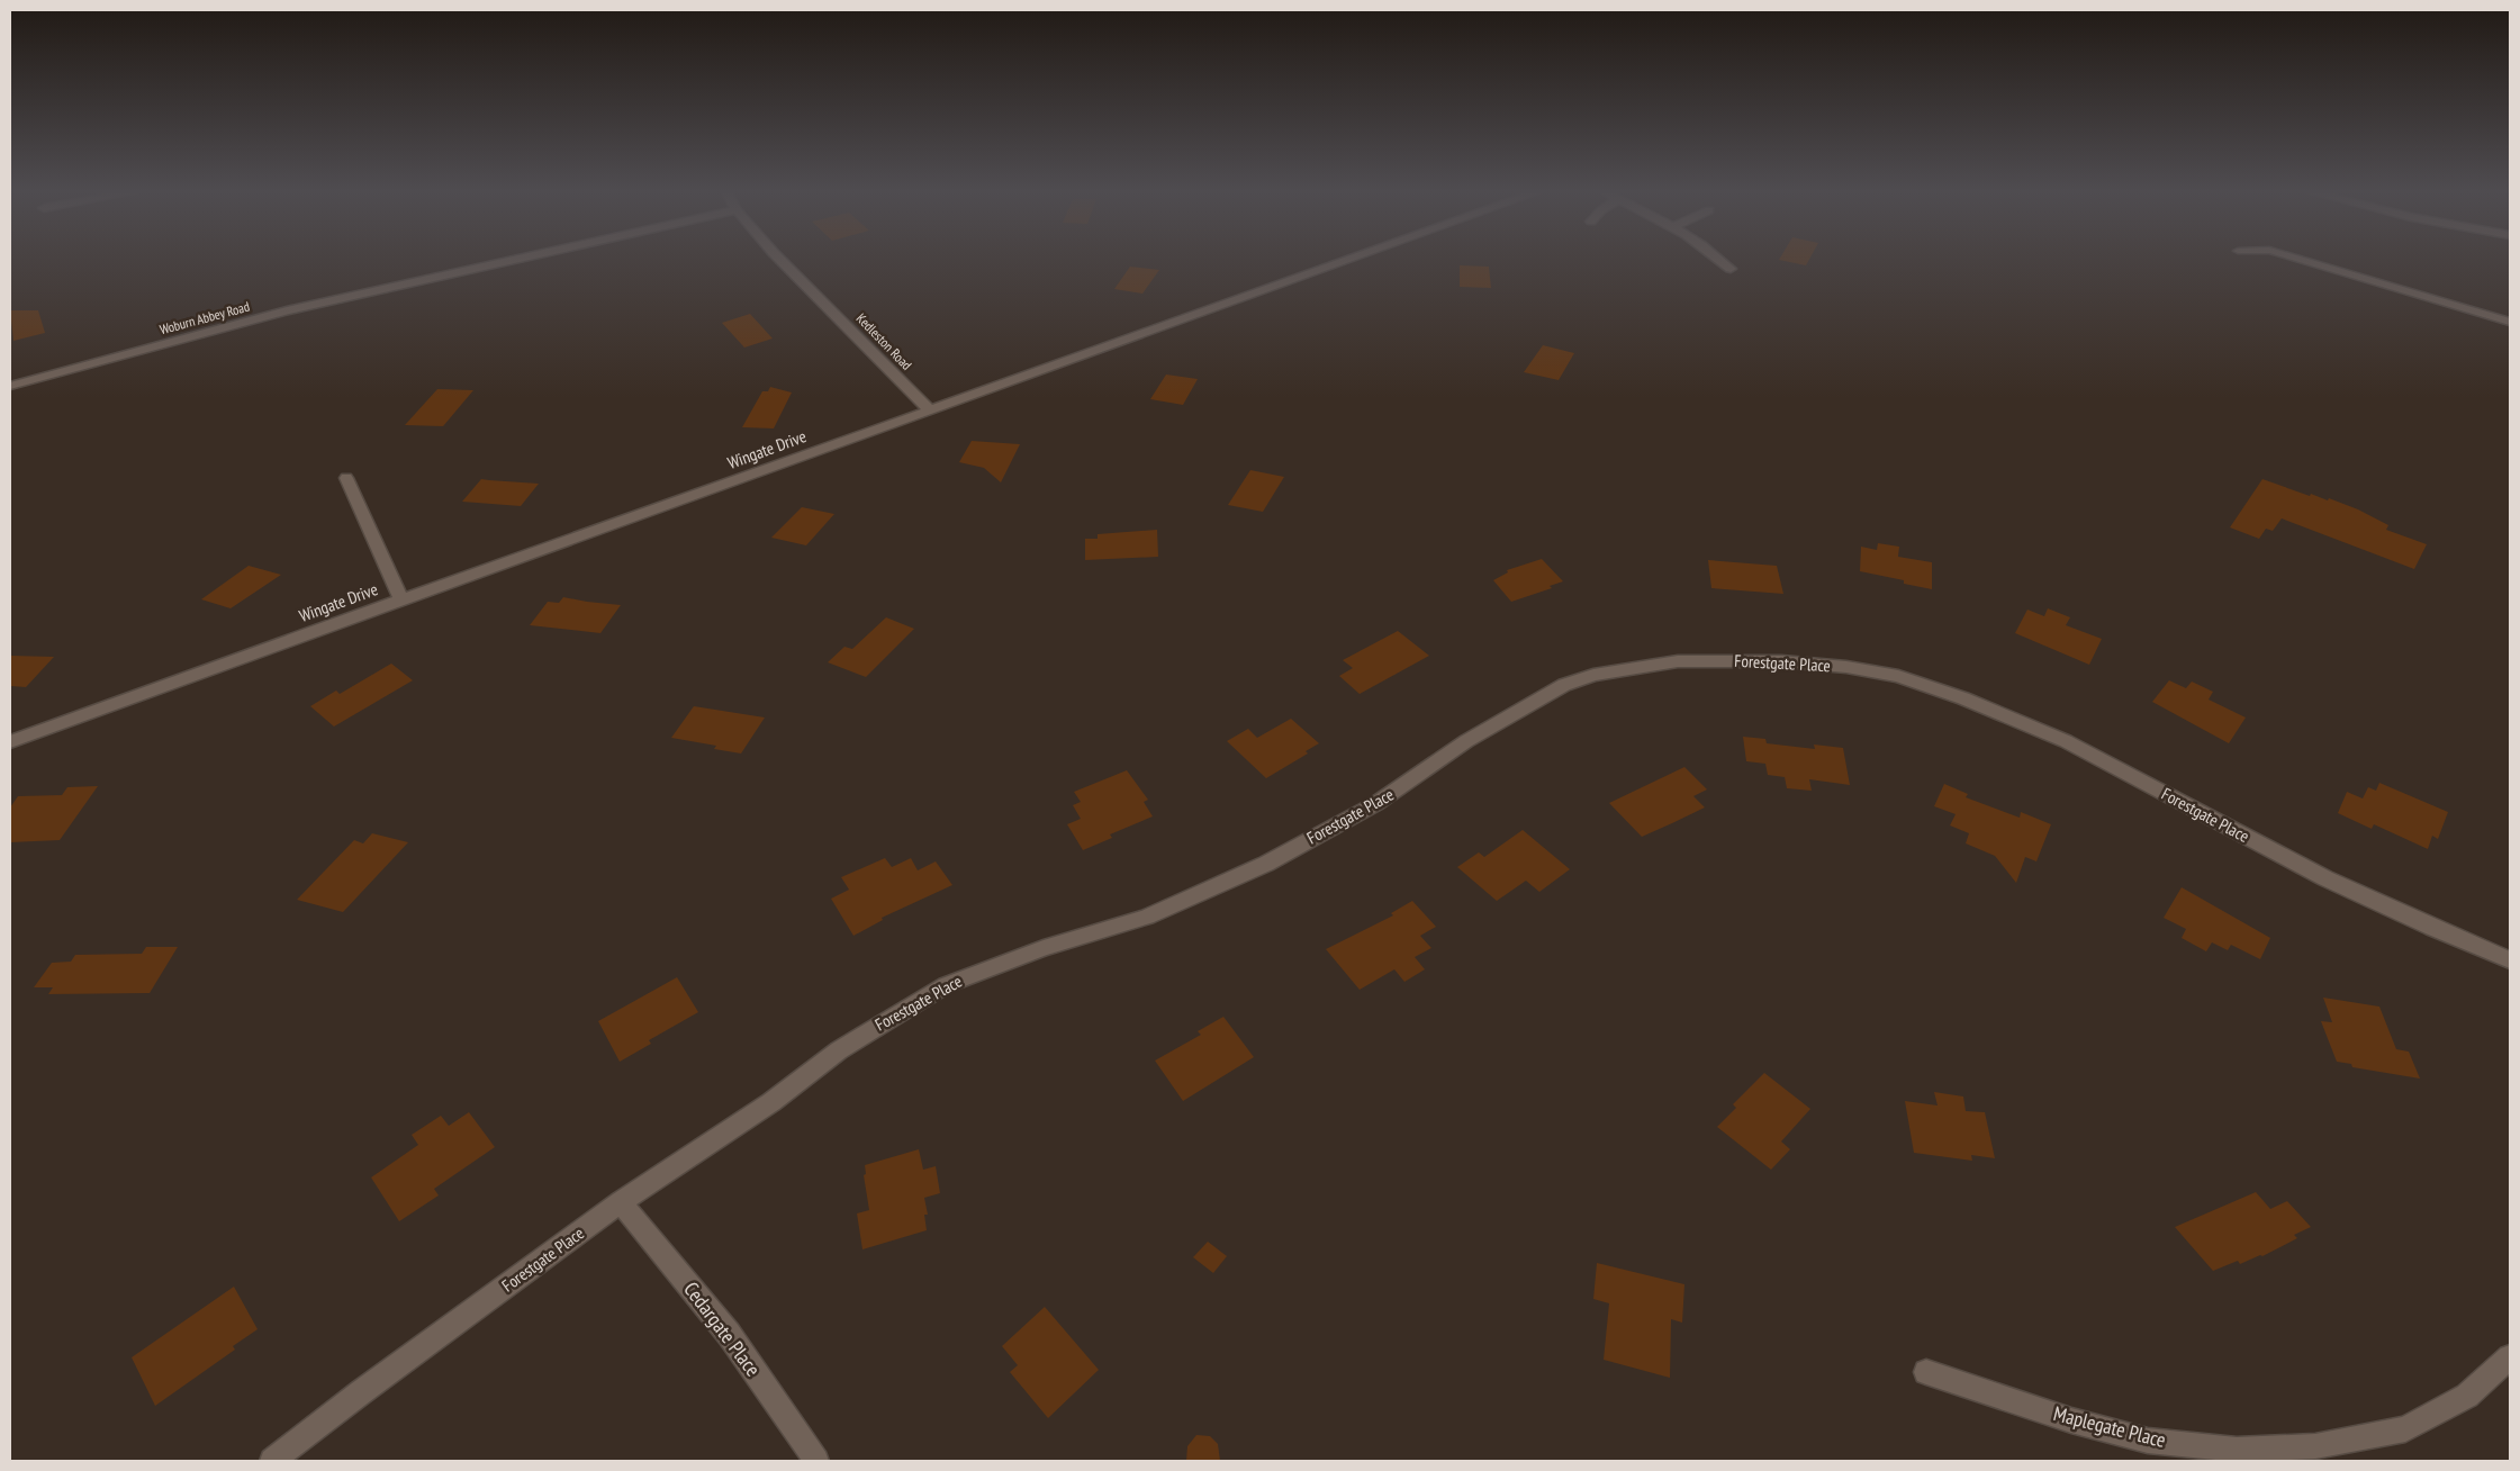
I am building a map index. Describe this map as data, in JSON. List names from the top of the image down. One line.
{"streets":{"street":["Woburn Abbey Road","Kedleston Road","Wingate Drive","Forestgate Place","Cedargate Place","Maplegate Place"]},"crossings":[["Kedleston Road","Wingate Drive"],["Forestgate Place","Cedargate Place"]]}
